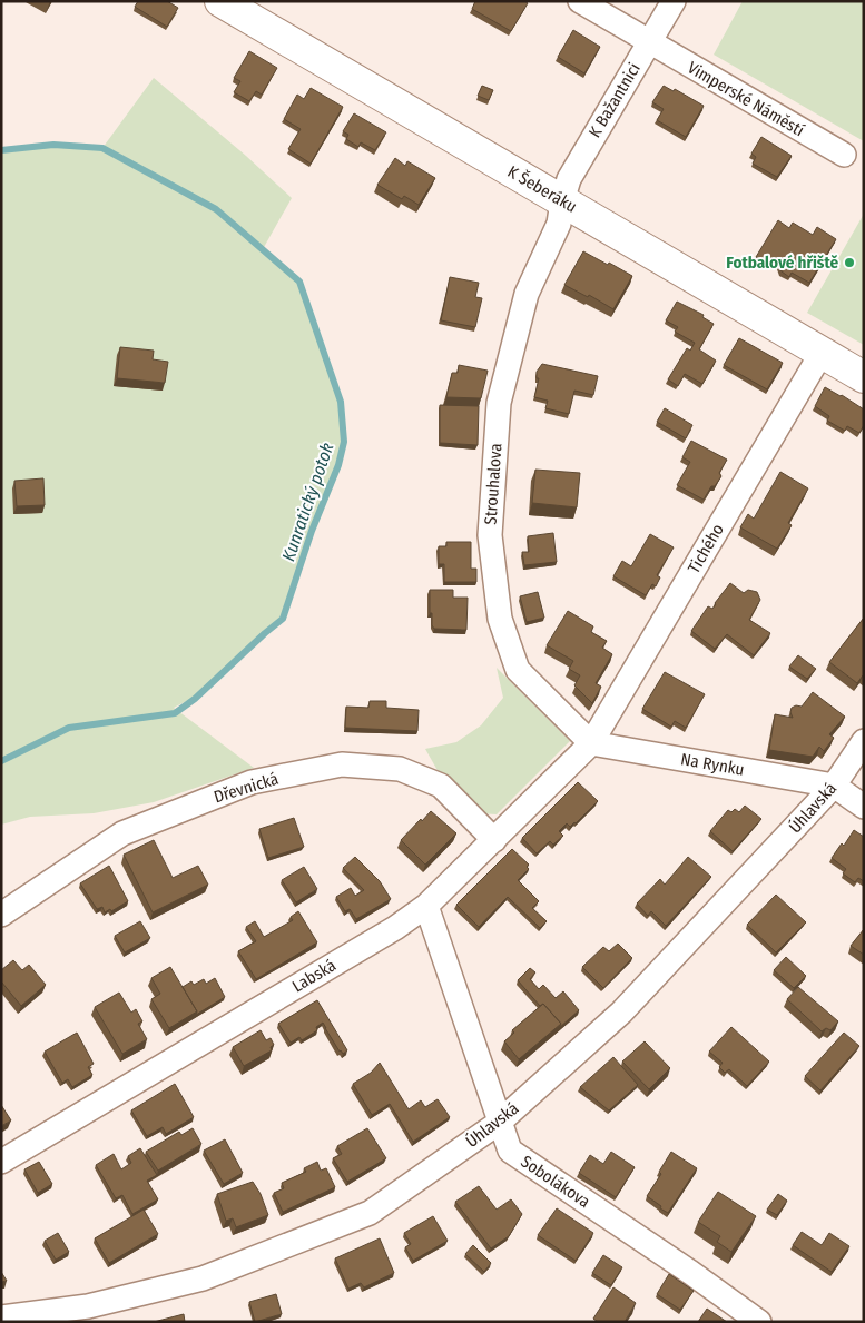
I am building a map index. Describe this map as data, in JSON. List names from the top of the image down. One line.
{"streets":{"street":["Vimperské Náměstí","K Bažantnici","K Šeberáku","Strouhalova","Tichého","Na Rynku","Dřevnická","Úhlavská","Labská","Sobolákova"]},"crossings":[["Vimperské Náměstí","K Bažantnici"],["K Bažantnici","K Šeberáku"],["K Bažantnici","Strouhalova"],["K Šeberáku","Strouhalova"],["K Šeberáku","Tichého"],["Strouhalova","Tichého"],["Strouhalova","Na Rynku"],["Strouhalova","Labská"],["Tichého","Na Rynku"],["Tichého","Labská"],["Na Rynku","Úhlavská"],["Na Rynku","Labská"],["Dřevnická","Labská"],["Úhlavská","Sobolákova"],["Labská","Sobolákova"]],"water":["Kunratický potok"],"places":["Fotbalové hřiště"]}
